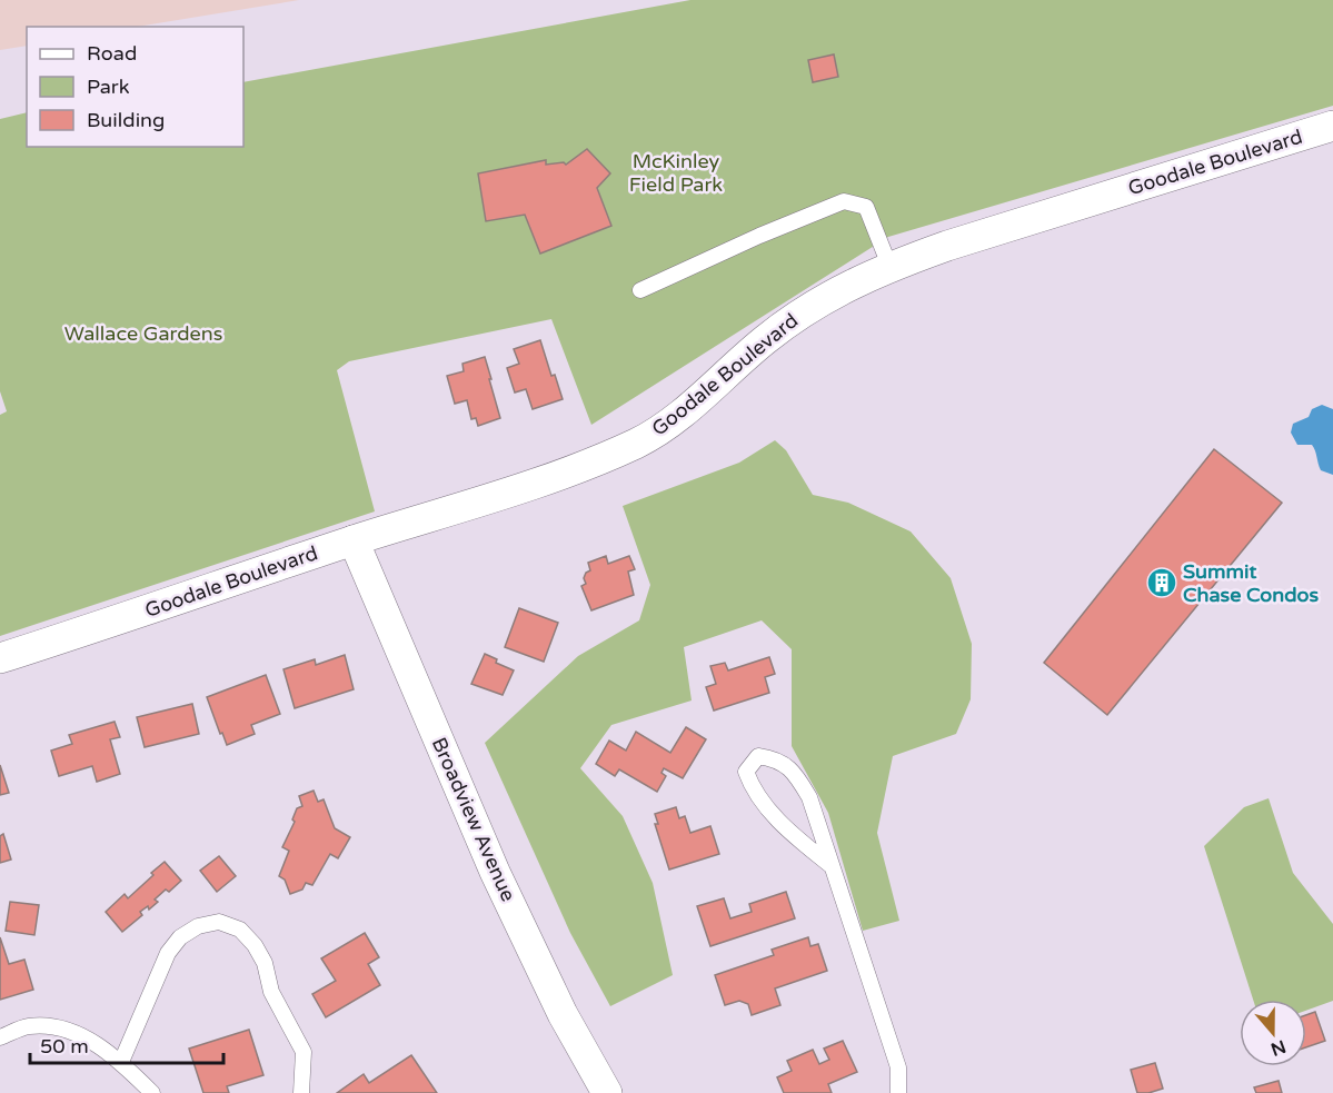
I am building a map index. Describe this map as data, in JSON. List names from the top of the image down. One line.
{"streets":{"street":["Goodale Boulevard","Broadview Avenue"]},"crossings":[["Goodale Boulevard","Broadview Avenue"]],"parks":["McKinley Field Park","Wallace Gardens"],"places":{"building":["Summit Chase Condos"]},"legend":["Road","Park","Building"],"scale_bar":"50 m","north":"bottom"}
